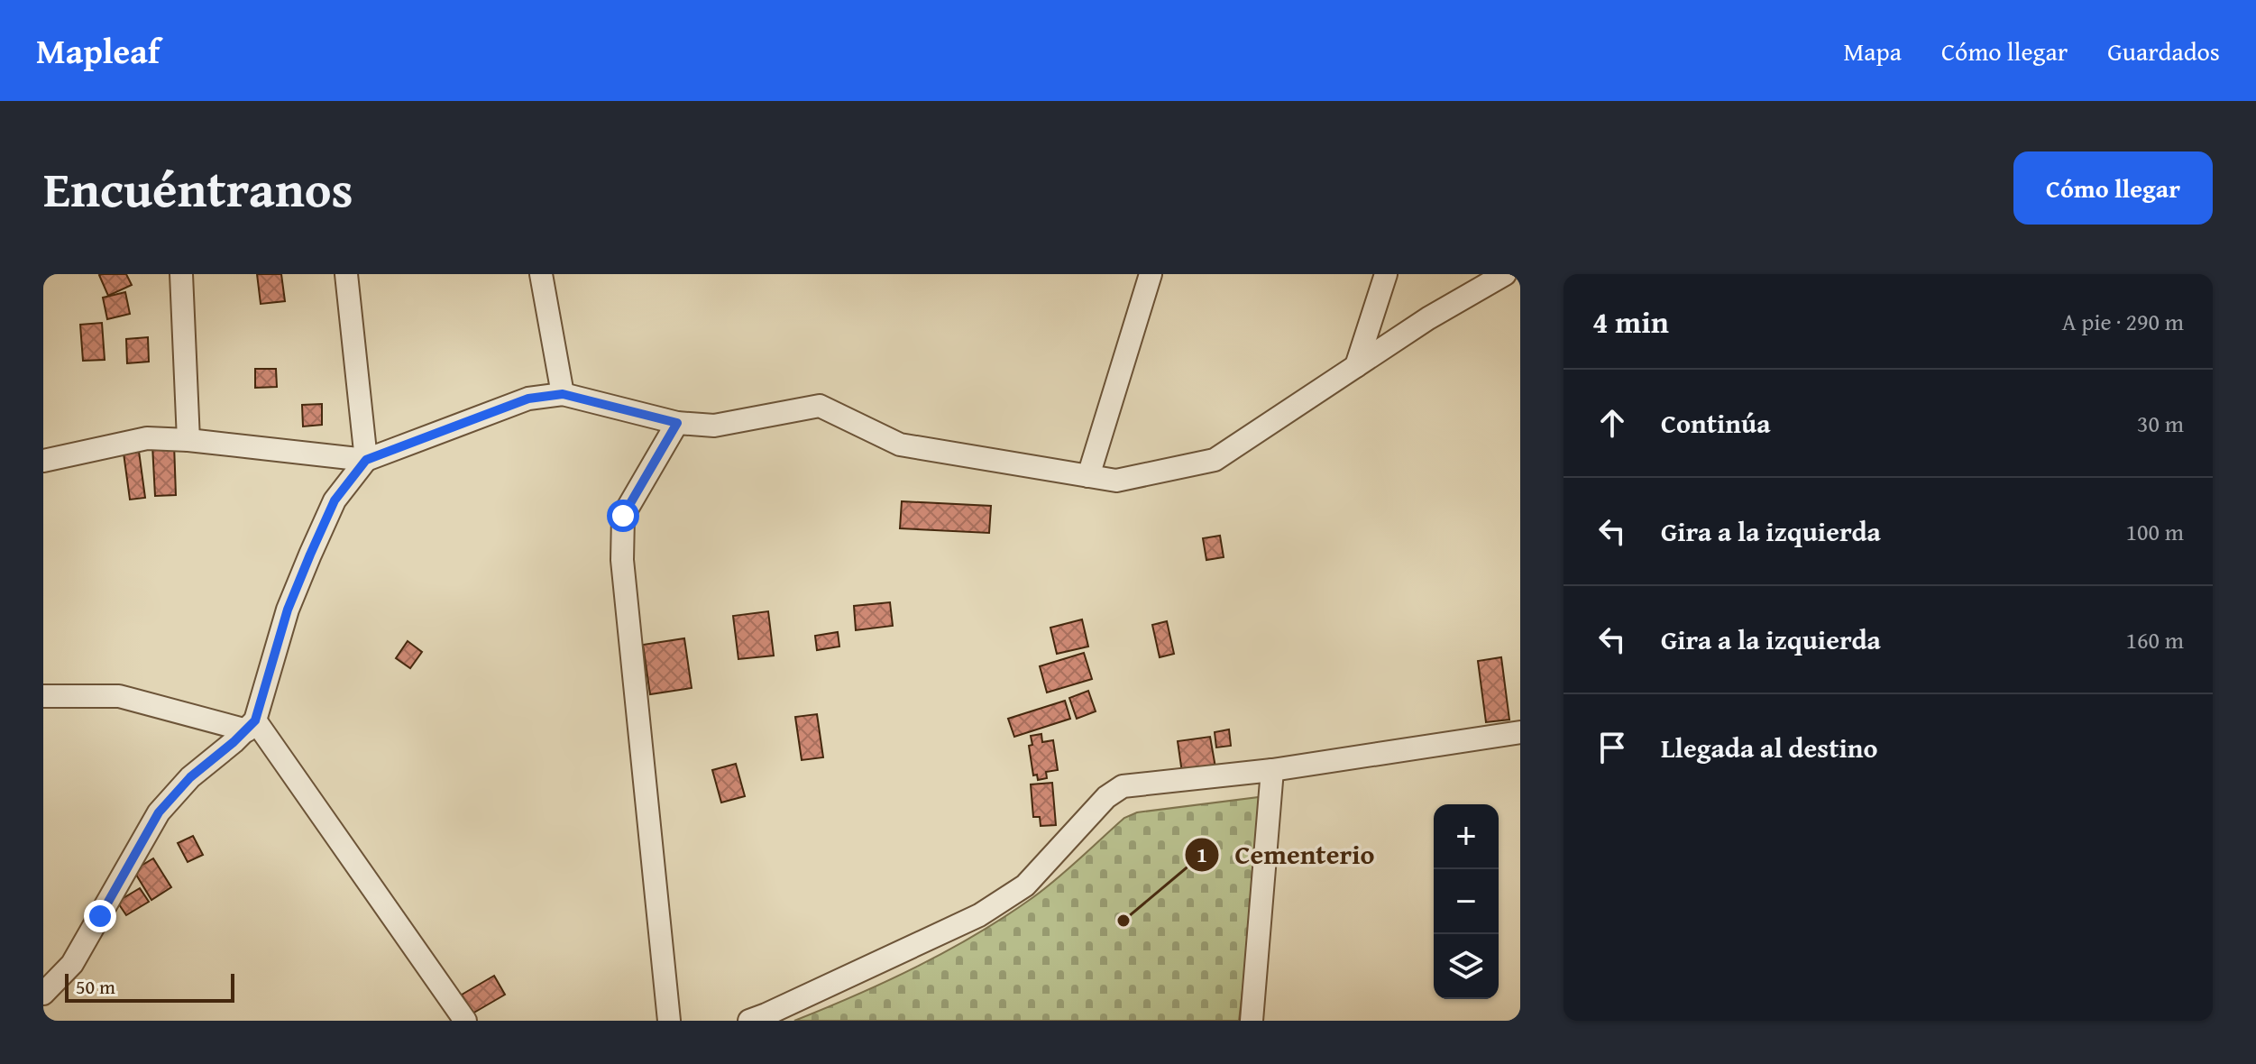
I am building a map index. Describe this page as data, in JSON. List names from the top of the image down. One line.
{"places":["Cementerio"],"scale_bar":"50 m","page":{"header":"Mapleaf","nav":["Mapa","Cómo llegar","Guardados"],"title":"Encuéntranos","buttons":"Cómo llegar","heading":["4 min","A pie · 290 m"],"list":[["Continúa","30 m"],["Gira a la izquierda","100 m"],["Gira a la izquierda","160 m"],"Llegada al destino"],"map_buttons":["+","−"],"scale":"50 m"}}
